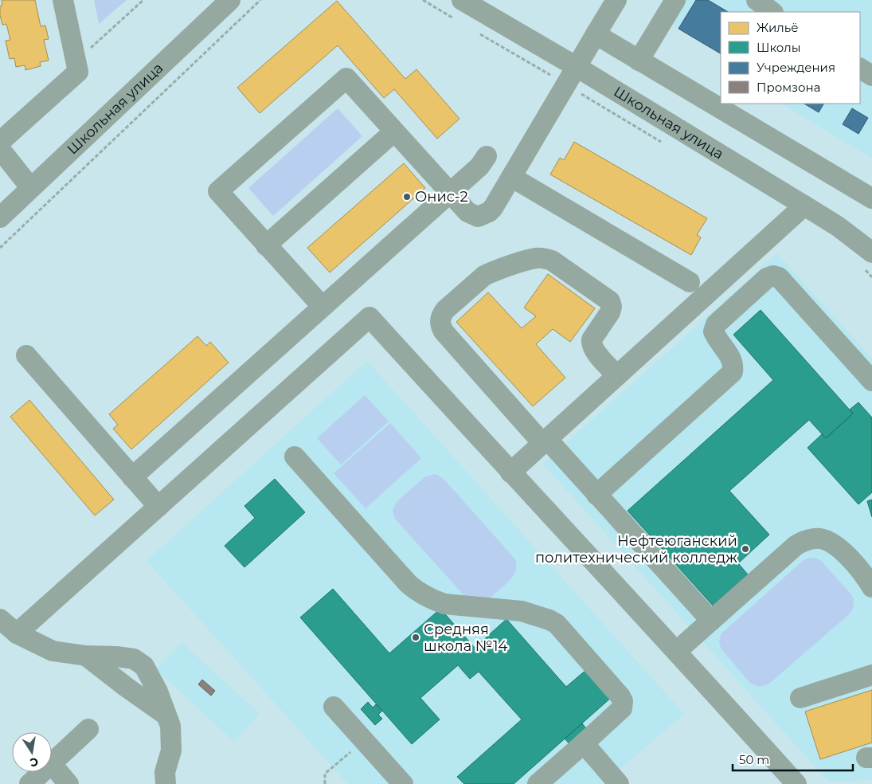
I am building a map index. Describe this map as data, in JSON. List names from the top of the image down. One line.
{"streets":{"street":["Школьная улица"]},"places":["Онис-2","Нефтеюганский политехнический колледж","Средняя школа №14"],"legend":["Жильё","Школы","Учреждения","Промзона"],"scale_bar":"50 m","north":"bottom"}
